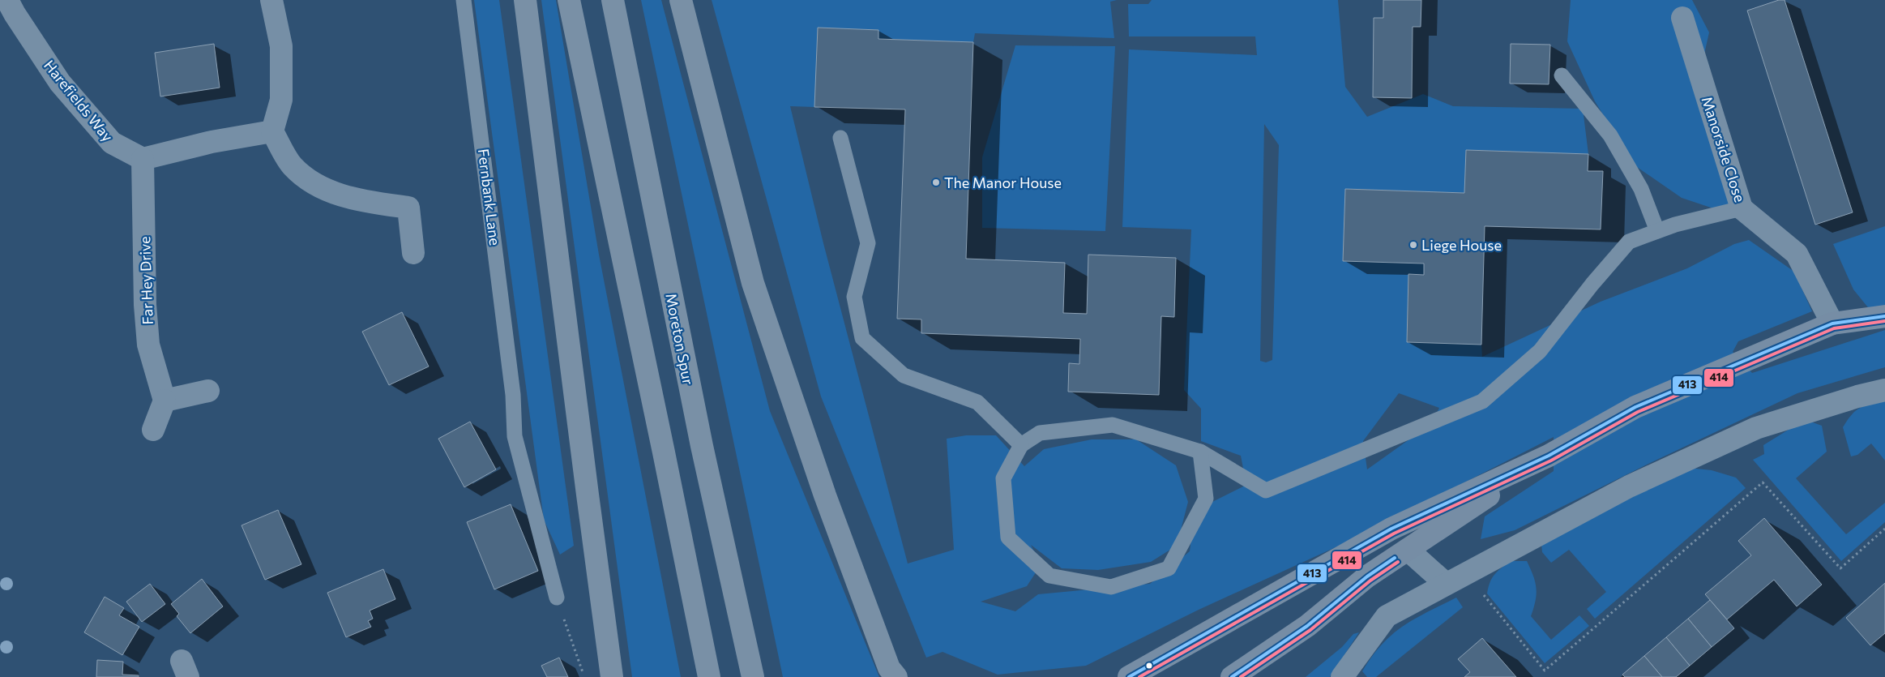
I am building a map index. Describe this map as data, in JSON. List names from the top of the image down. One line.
{"streets":{"highway":["Moreton Spur"],"street":["Harefields Way","Manorside Close","Far Hey Drive"],"lane":["Fernbank Lane"]},"crossings":[["Harefields Way","Far Hey Drive"]],"places":["The Manor House","Liege House"],"lines":["transit line 413","transit line 414"]}
